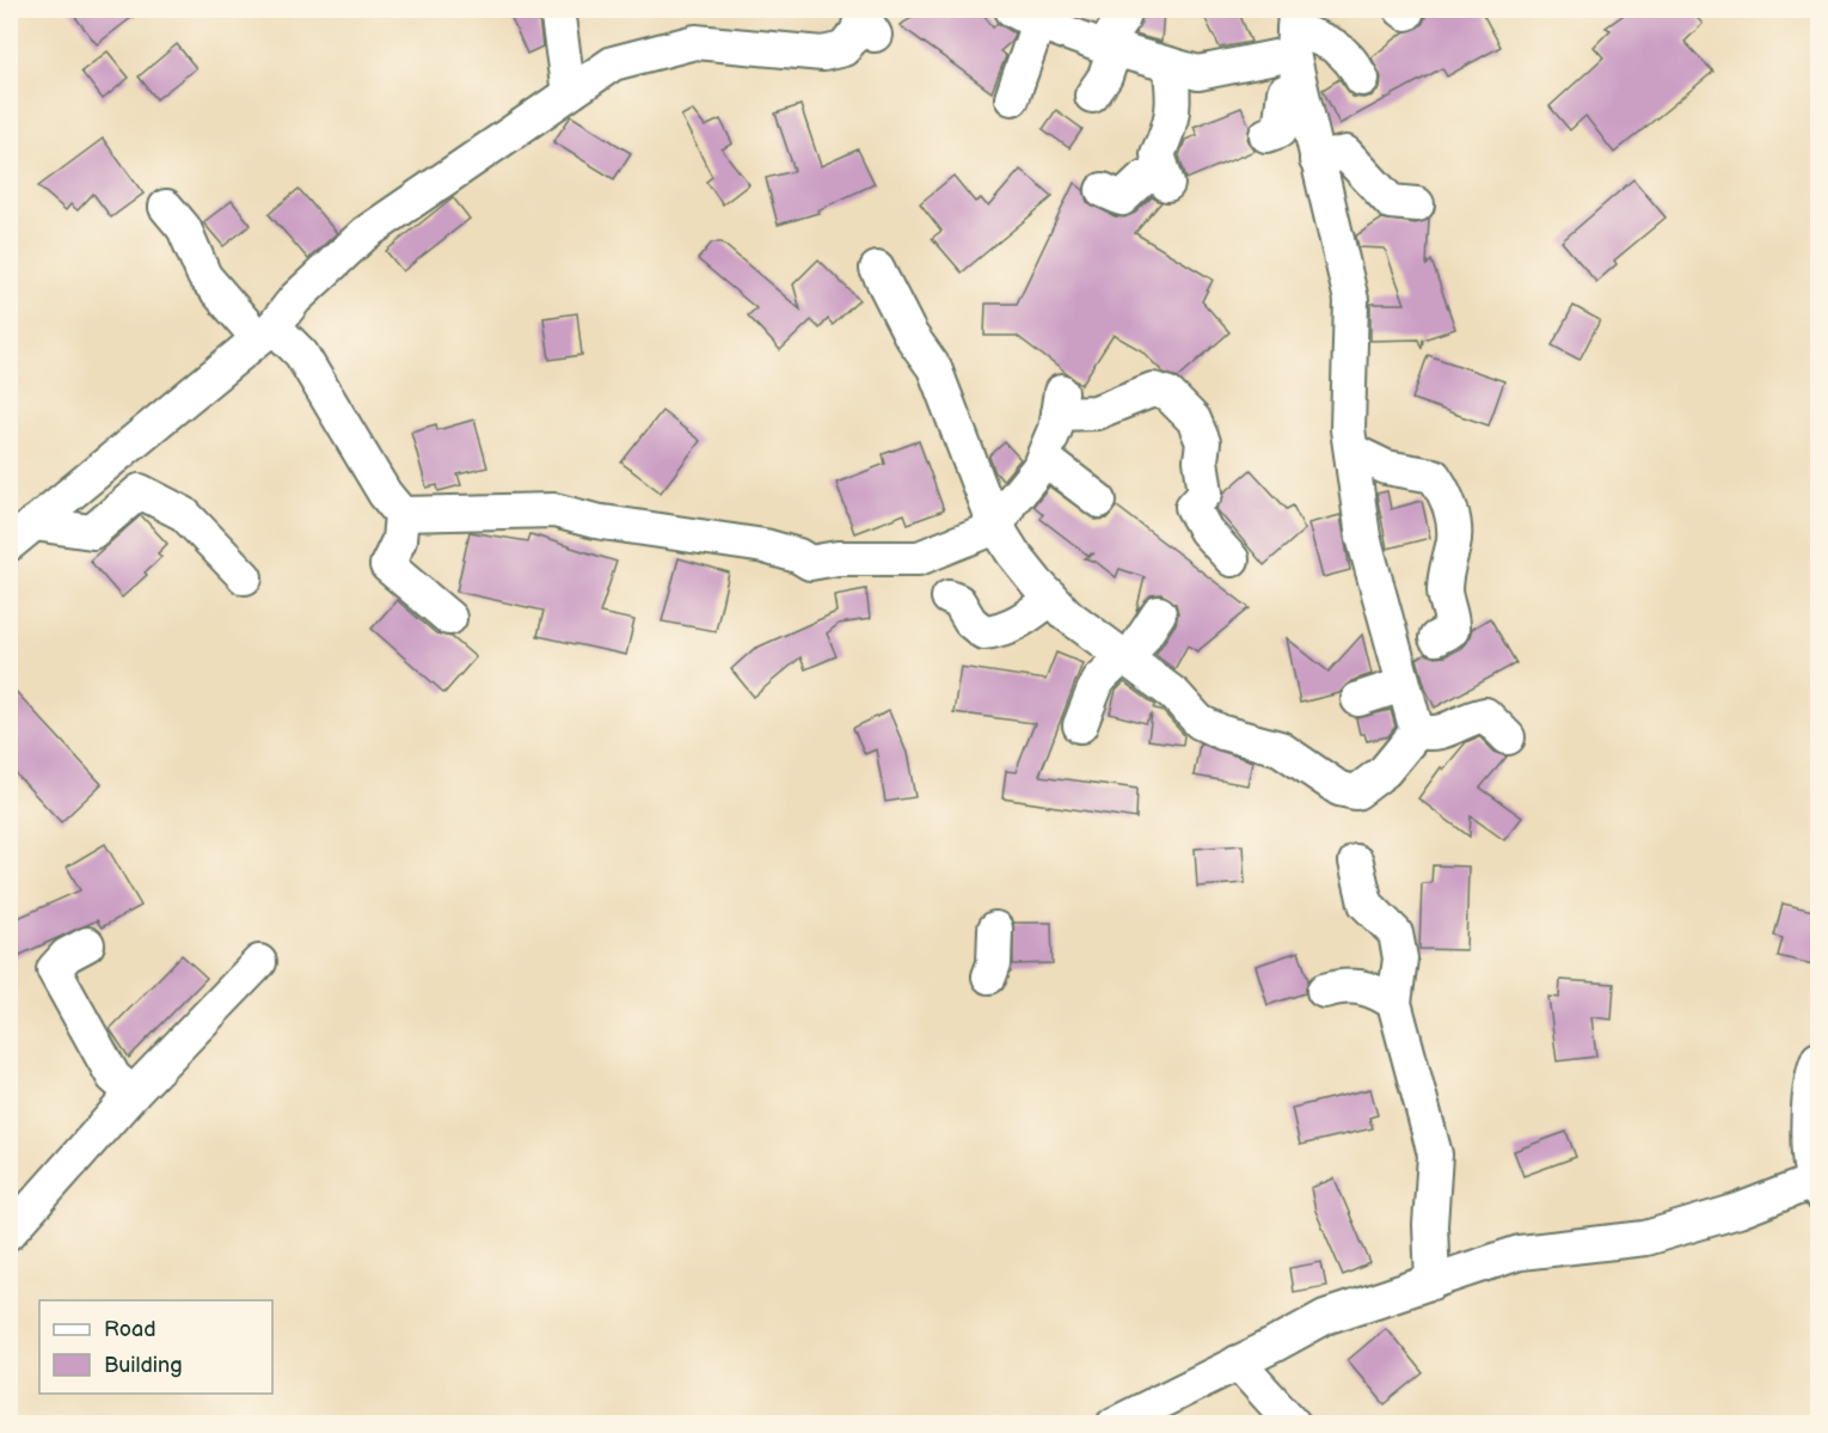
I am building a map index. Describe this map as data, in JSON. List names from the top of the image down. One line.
{"legend":["Road","Building"]}
